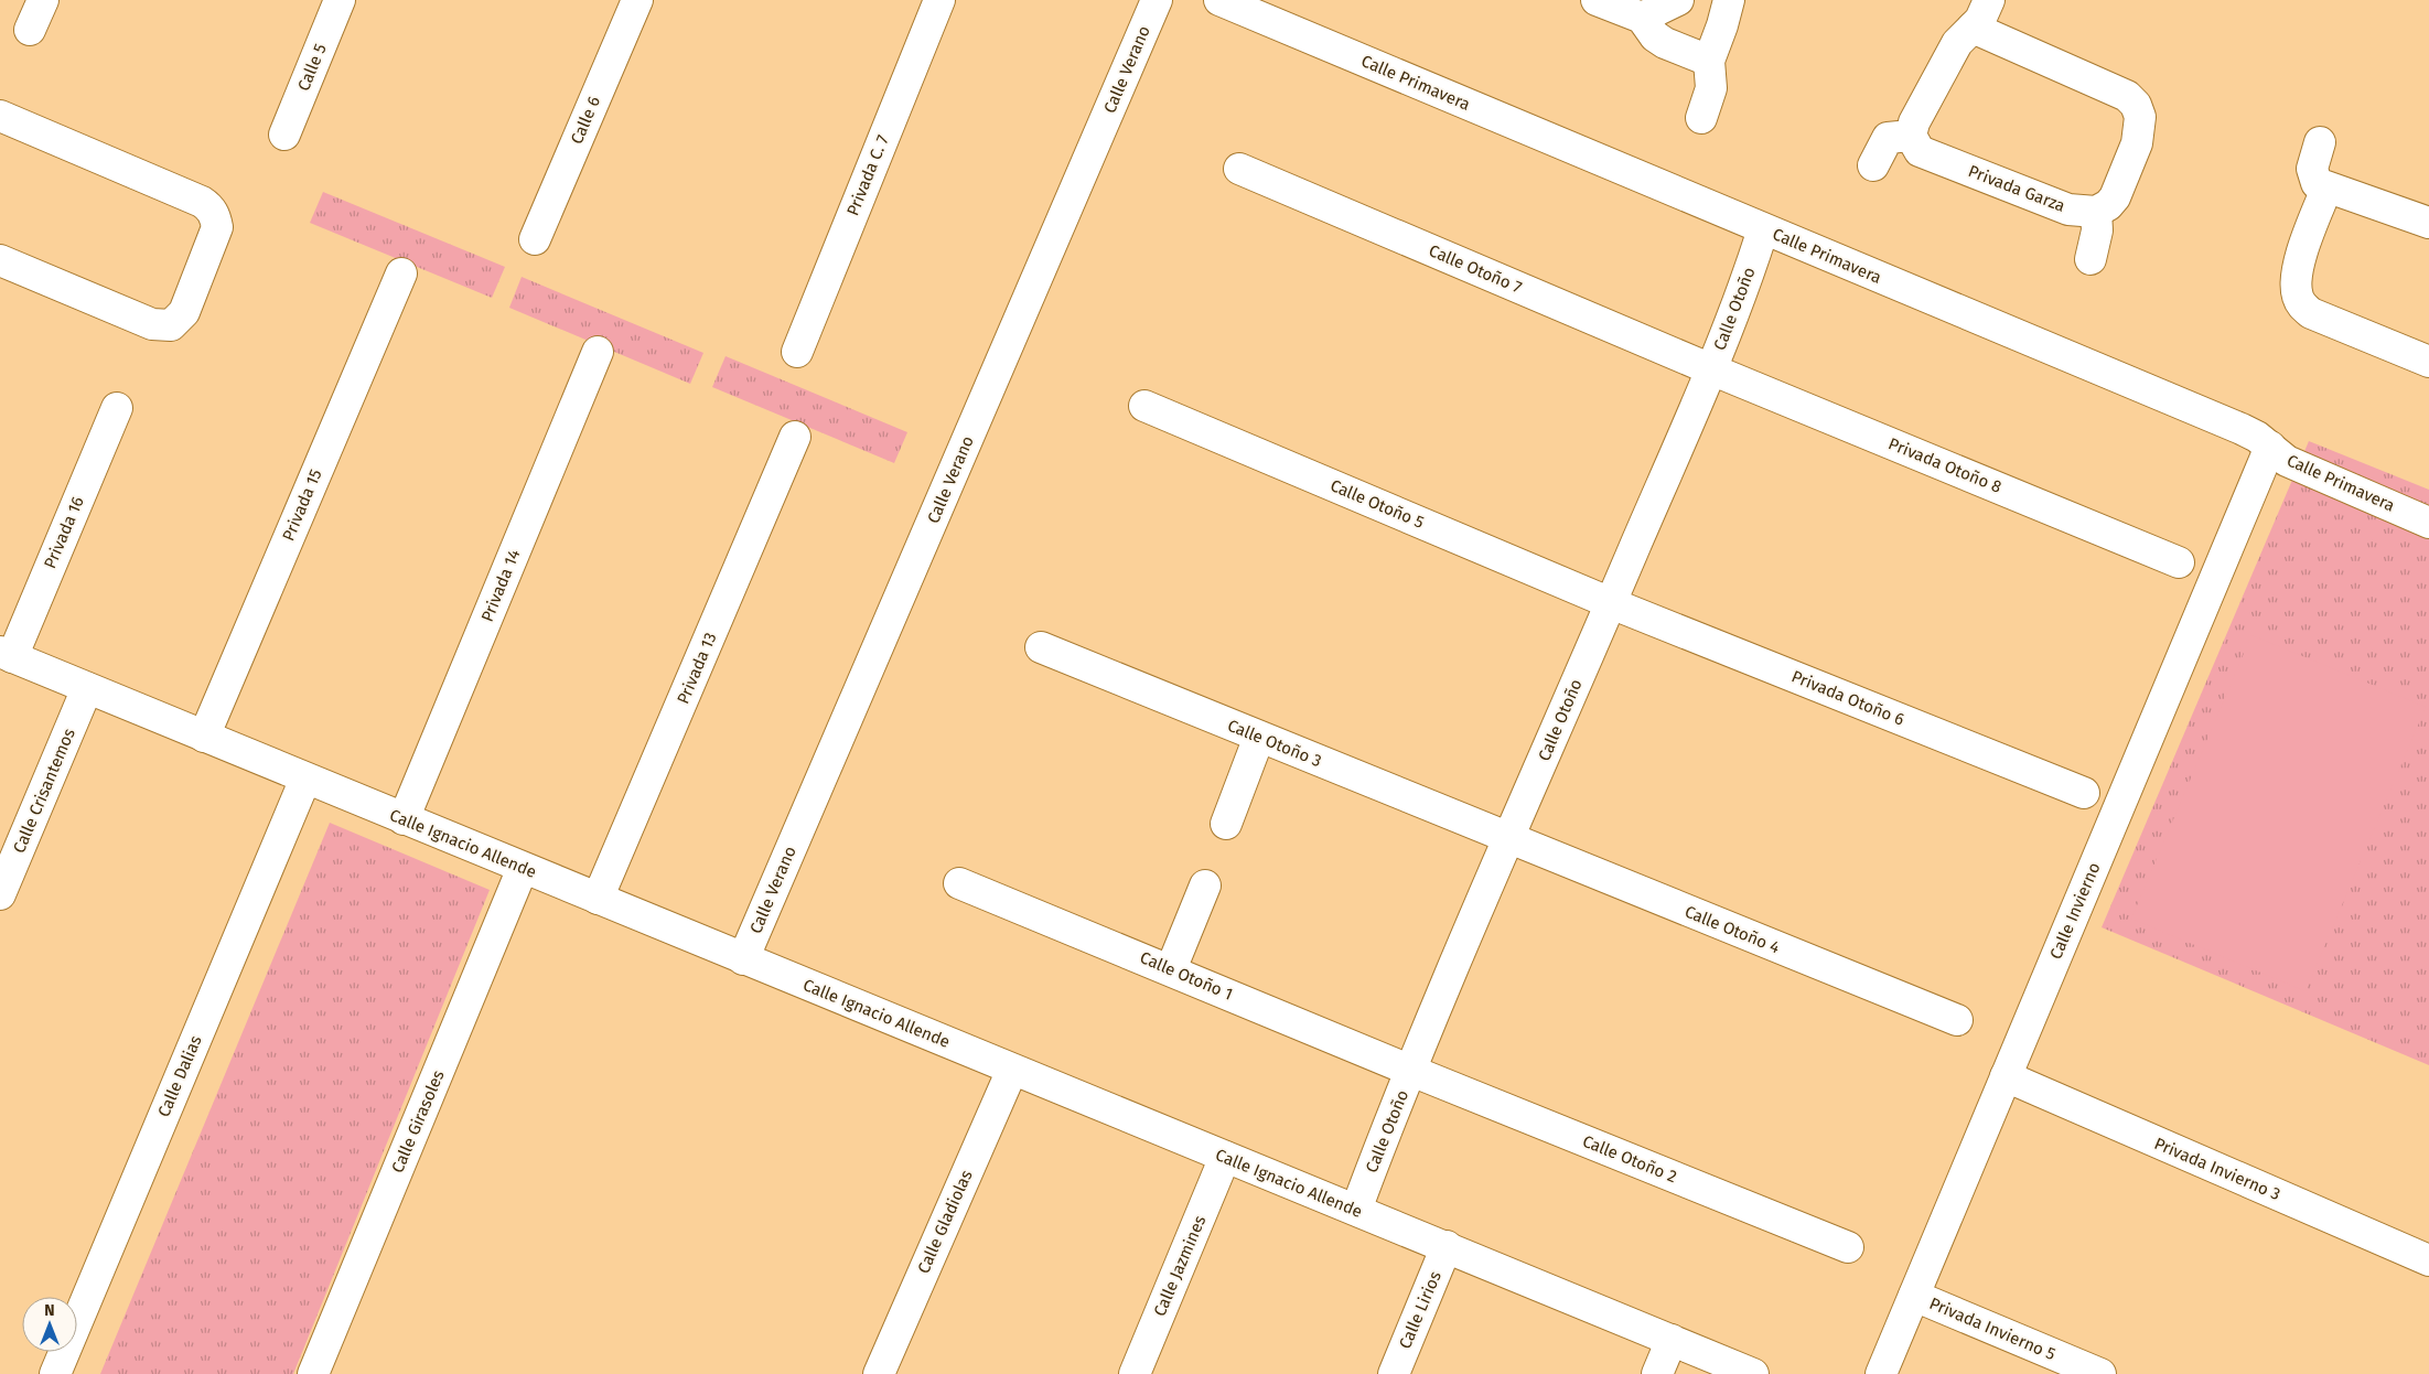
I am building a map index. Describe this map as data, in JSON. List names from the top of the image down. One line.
{"streets":{"street":["Calle 5","Calle Verano","Calle Primavera","Calle 6","Privada C. 7","Privada Garza","Calle Otoño 7","Calle Otoño","Privada Otoño 8","Calle Otoño 5","Privada 15","Privada 16","Privada 14","Privada 13","Privada Otoño 6","Calle Otoño 3","Calle Crisantemos","Calle Ignacio Allende","Calle Invierno","Calle Otoño 4","Calle Otoño 1","Calle Dalias","Calle Girasoles","Calle Otoño 2","Privada Invierno 3","Calle Gladiolas","Calle Jazmines","Calle Lirios","Privada Invierno 5"]},"crossings":[["Calle Verano","Calle Ignacio Allende"],["Calle Primavera","Calle Otoño"],["Calle Primavera","Calle Invierno"],["Calle Otoño 7","Calle Otoño"],["Calle Otoño 7","Privada Otoño 8"],["Calle Otoño","Privada Otoño 8"],["Calle Otoño","Calle Otoño 5"],["Calle Otoño","Privada Otoño 6"],["Calle Otoño","Calle Otoño 3"],["Calle Otoño","Calle Ignacio Allende"],["Calle Otoño","Calle Otoño 4"],["Calle Otoño","Calle Otoño 1"],["Calle Otoño","Calle Otoño 2"],["Calle Otoño 5","Privada Otoño 6"],["Privada 15","Calle Ignacio Allende"],["Privada 16","Calle Ignacio Allende"],["Privada 14","Calle Ignacio Allende"],["Privada 13","Calle Ignacio Allende"],["Calle Otoño 3","Calle Otoño 4"],["Calle Crisantemos","Calle Ignacio Allende"],["Calle Ignacio Allende","Calle Dalias"],["Calle Ignacio Allende","Calle Girasoles"],["Calle Ignacio Allende","Calle Gladiolas"],["Calle Ignacio Allende","Calle Jazmines"],["Calle Ignacio Allende","Calle Lirios"],["Calle Invierno","Privada Invierno 3"],["Calle Invierno","Privada Invierno 5"],["Calle Otoño 1","Calle Otoño 2"]],"north":"top"}
